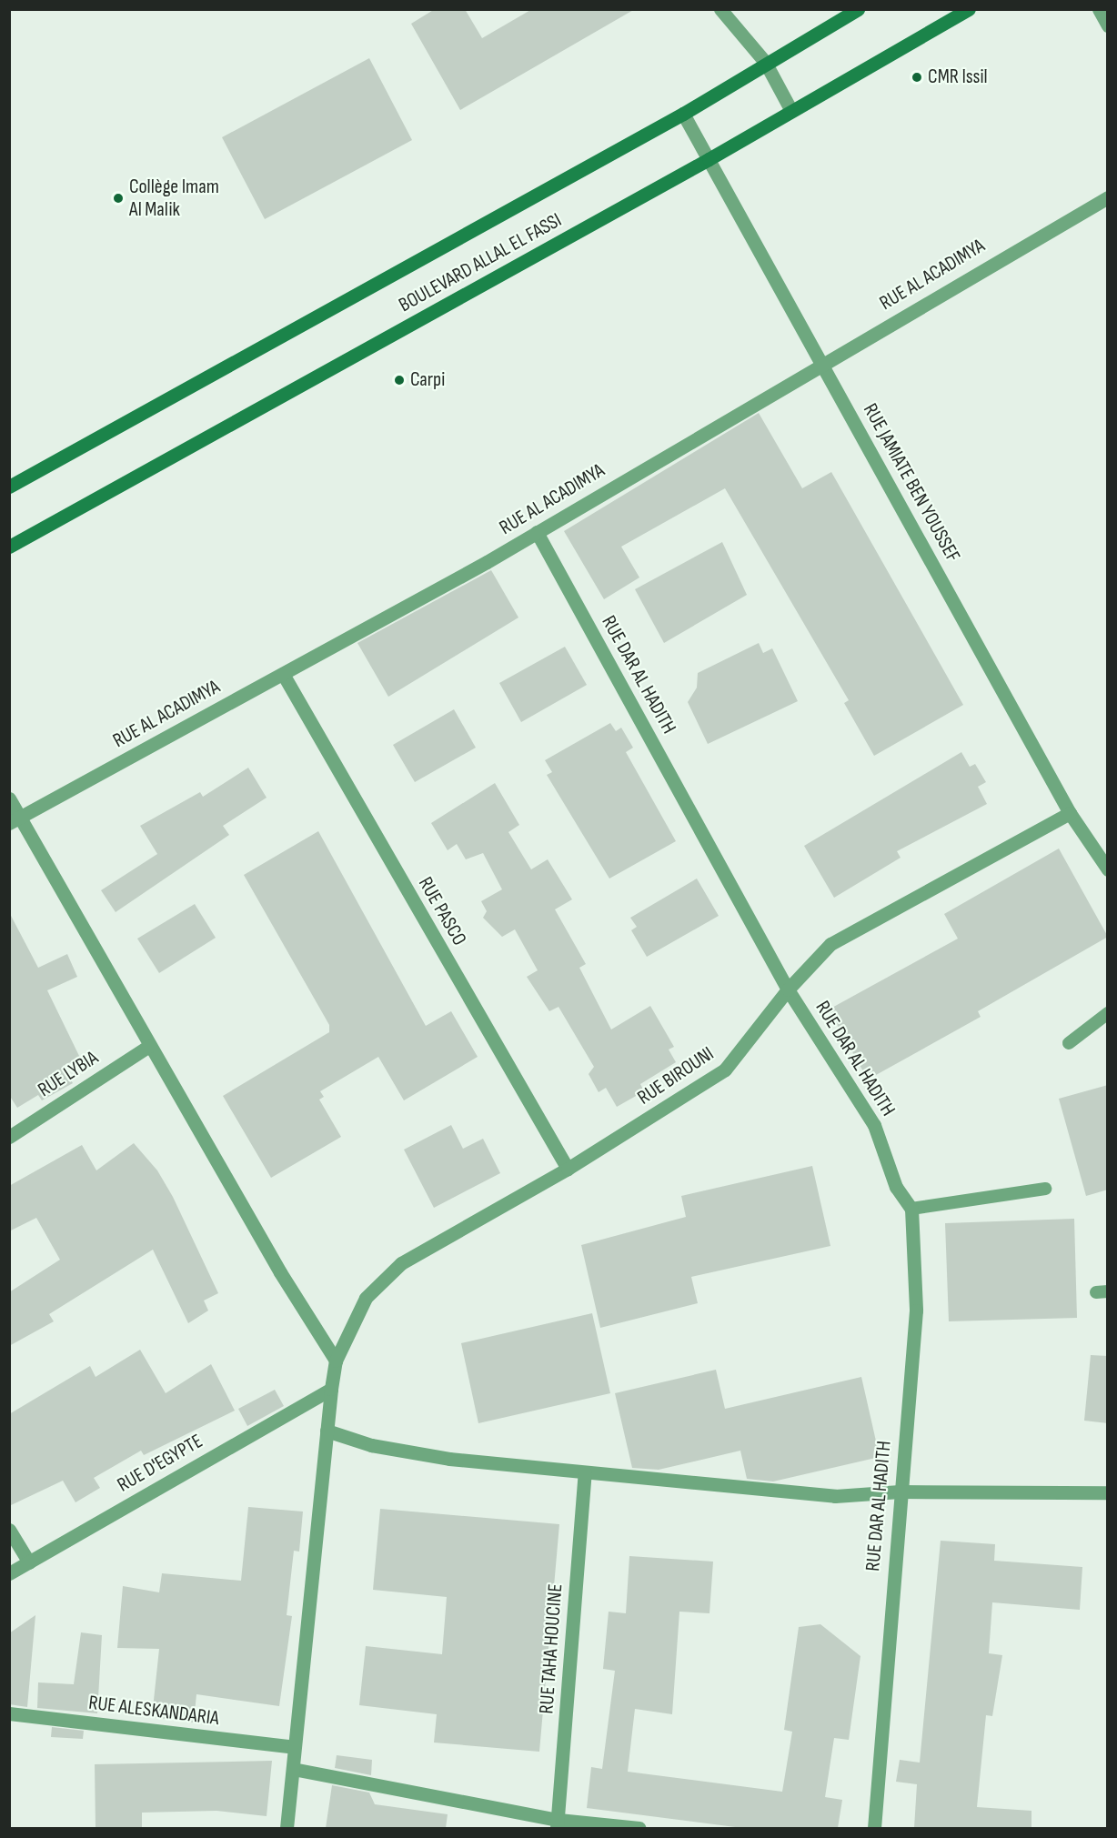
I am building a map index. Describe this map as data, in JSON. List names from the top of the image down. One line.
{"streets":{"main road":["BOULEVARD ALLAL EL FASSI"],"street":["RUE AL ACADIMYA","RUE JAMIATE BEN YOUSSEF","RUE DAR AL HADITH","RUE PASCO","RUE LYBIA","RUE BIROUNI","RUE D'EGYPTE","RUE TAHA HOUCINE","RUE ALESKANDARIA"]},"crossings":[["BOULEVARD ALLAL EL FASSI","RUE JAMIATE BEN YOUSSEF"],["RUE AL ACADIMYA","RUE JAMIATE BEN YOUSSEF"],["RUE AL ACADIMYA","RUE DAR AL HADITH"],["RUE AL ACADIMYA","RUE PASCO"],["RUE JAMIATE BEN YOUSSEF","RUE BIROUNI"],["RUE DAR AL HADITH","RUE BIROUNI"],["RUE PASCO","RUE BIROUNI"],["RUE BIROUNI","RUE D'EGYPTE"],["RUE BIROUNI","RUE ALESKANDARIA"]],"places":["CMR Issil","Collège Imam Al Malik","Carpi"]}
